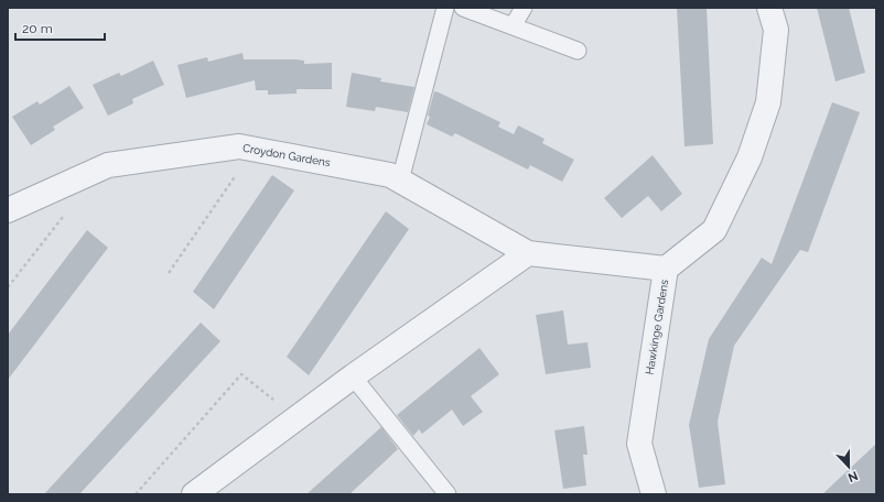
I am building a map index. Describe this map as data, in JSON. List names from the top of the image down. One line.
{"streets":{"street":["Croydon Gardens","Hawkinge Gardens"]},"crossings":[["Croydon Gardens","Hawkinge Gardens"]],"scale_bar":"20 m","north":"bottom"}
